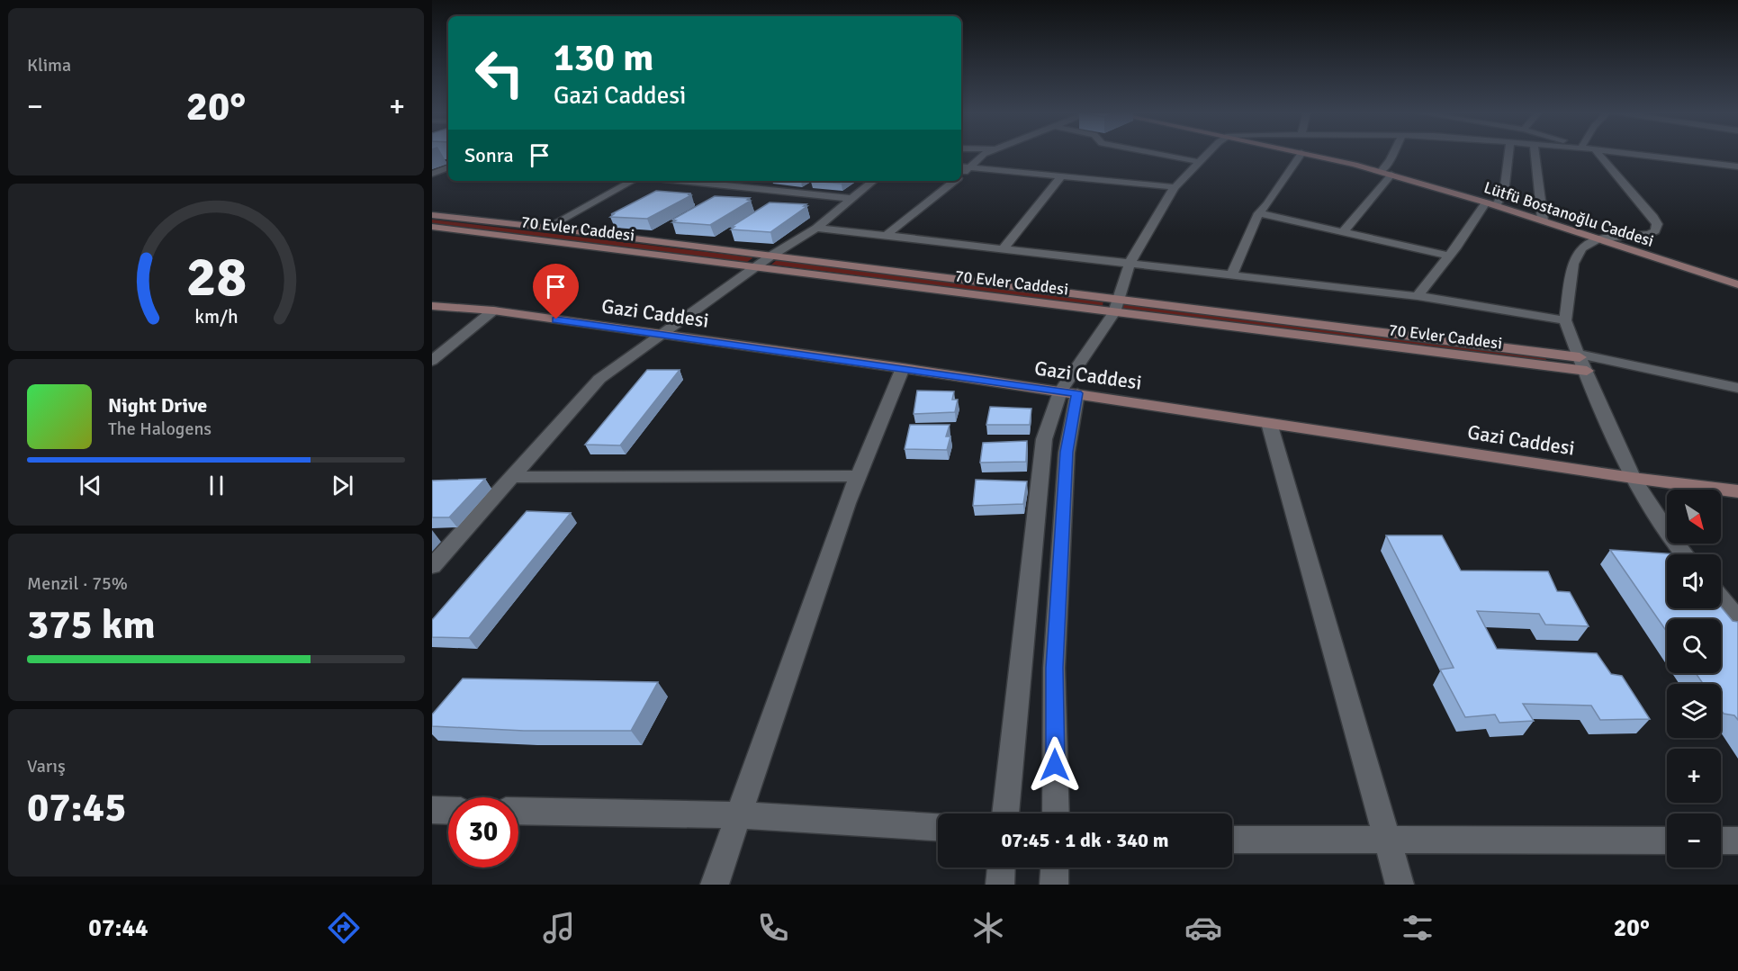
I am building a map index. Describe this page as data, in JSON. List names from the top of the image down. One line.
{"streets":{"street":["Lütfü Bostanoğlu Caddesi","70 Evler Caddesi","Gazi Caddesi"]},"north":"bottom right","page":{"tile":["Klima",["Menzil · 75%","375 km"],["Varış","07:45"]],"turn":["130 m","Gazi Caddesi"],"heat":["−","20°","+"],"then":"Sonra","song":["Night Drive","The Halogens"],"map_buttons":["+","−"],"limit":"30","trip":"07:45 · 1 dk · 340 m","tabs":["07:44","20°"],"gauge":["28","km/h"]}}
